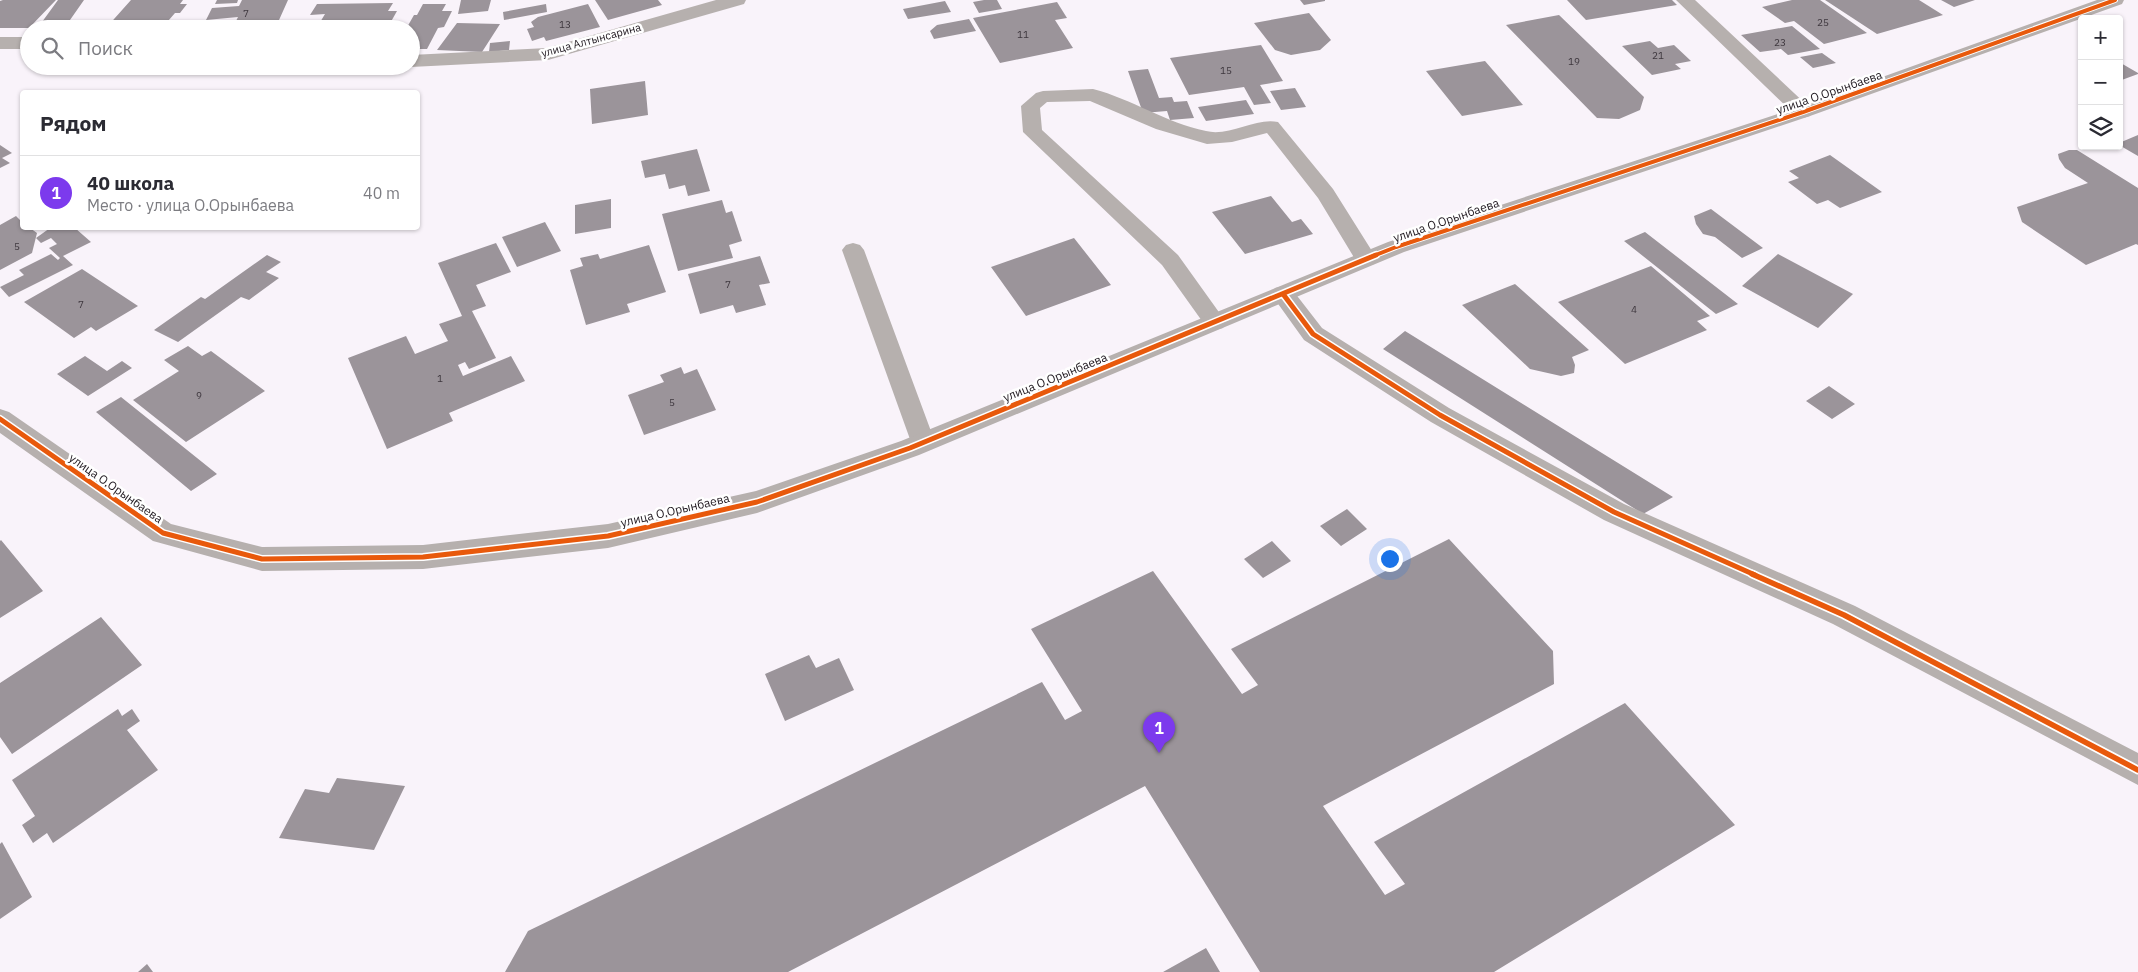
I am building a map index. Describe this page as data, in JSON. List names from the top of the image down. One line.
{"streets":{"street":["улица Алтынсарина","улица О.Орынбаева"]},"house_numbers":["7","25","13","11","23","21","19","15","5","7","7","4","1","9","5"],"page":{"map_buttons":["+","−"],"search":"Поиск","heading":"Рядом","list":[{"mark":"1","name":"40 школа","note":"Место · улица О.Орынбаева","value":"40 m"}],"pins":"1"}}
